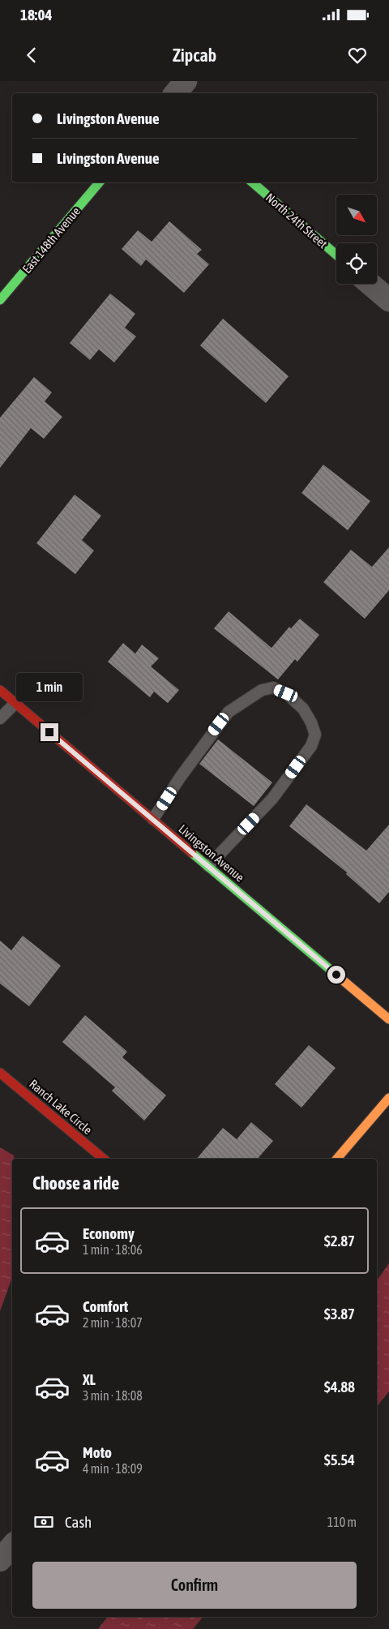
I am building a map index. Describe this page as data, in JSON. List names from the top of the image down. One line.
{"streets":{"street":["North 24th Street","East 148th Avenue","Livingston Avenue","Ranch Lake Circle"]},"north":"bottom right","page":{"status":"18:04","header":"Zipcab","banner":["Livingston Avenue","Livingston Avenue"],"bubble":"1 min","heading":"Choose a ride","list":[{"name":"Economy","note":"1 min · 18:06","value":"$2.87"},{"name":"Comfort","note":"2 min · 18:07","value":"$3.87"},{"name":"XL","note":"3 min · 18:08","value":"$4.88"},{"name":"Moto","note":"4 min · 18:09","value":"$5.54"}],"pay":["Cash","110 m"],"buttons":"Confirm"}}
